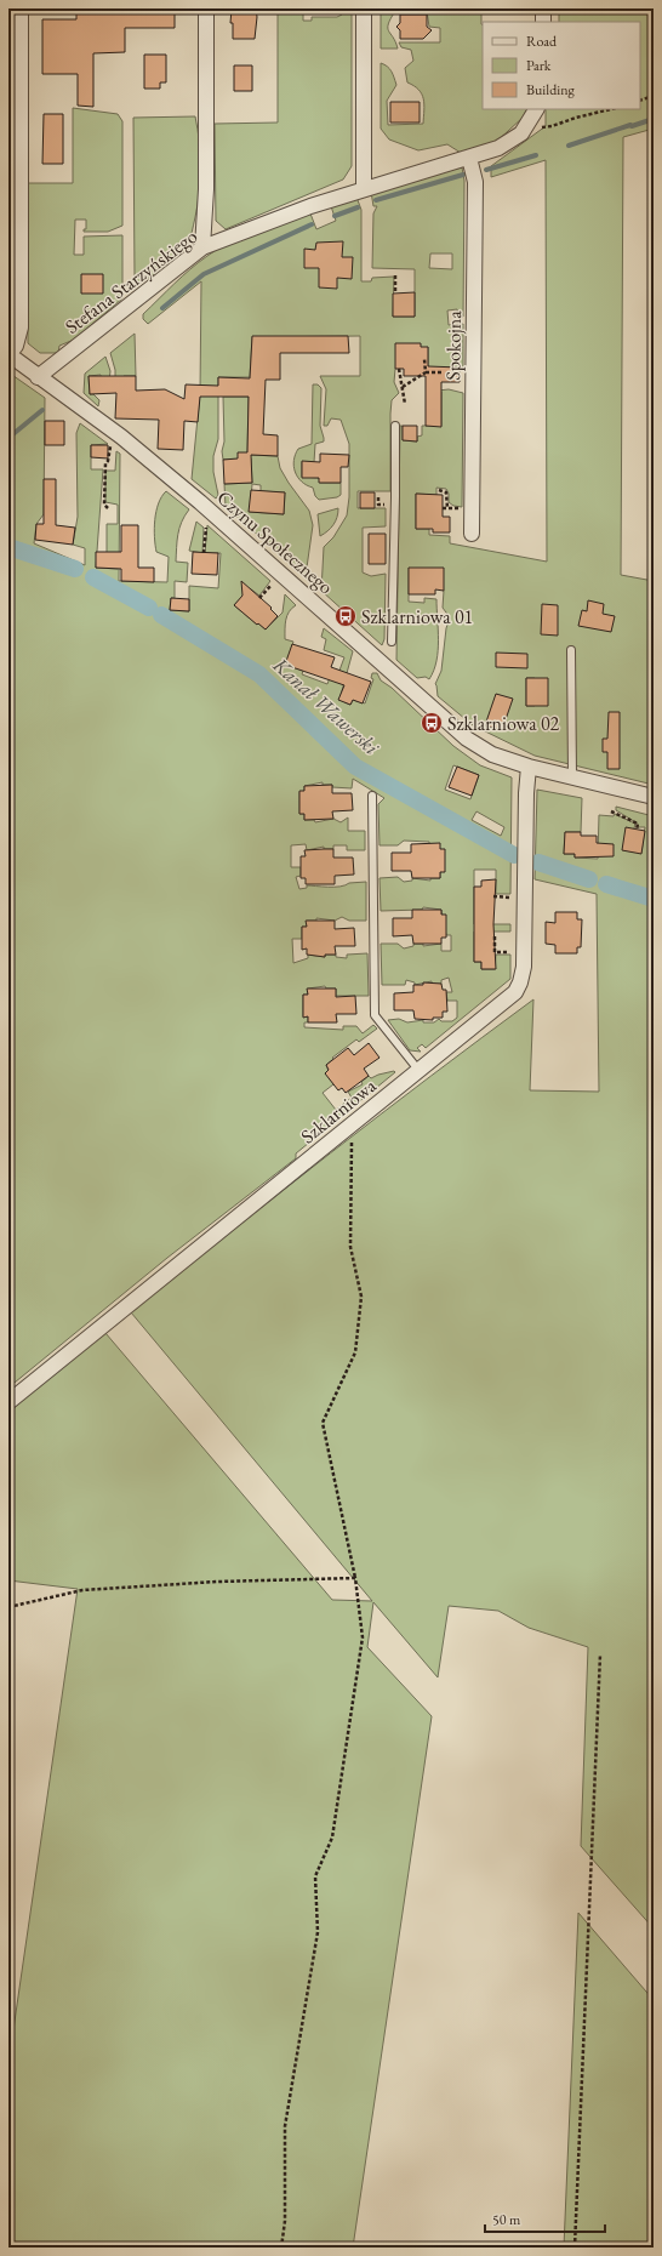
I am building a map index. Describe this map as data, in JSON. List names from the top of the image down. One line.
{"streets":{"street":["Stefana Starzyńskiego","Spokojna","Czynu Społecznego","Szklarniowa"]},"crossings":[["Stefana Starzyńskiego","Spokojna"],["Stefana Starzyńskiego","Czynu Społecznego"],["Czynu Społecznego","Szklarniowa"]],"water":["Kanał Wawerski"],"places":{"bus stop":["Szklarniowa 01","Szklarniowa 02"]},"legend":["Road","Park","Building"],"scale_bar":"50 m"}
